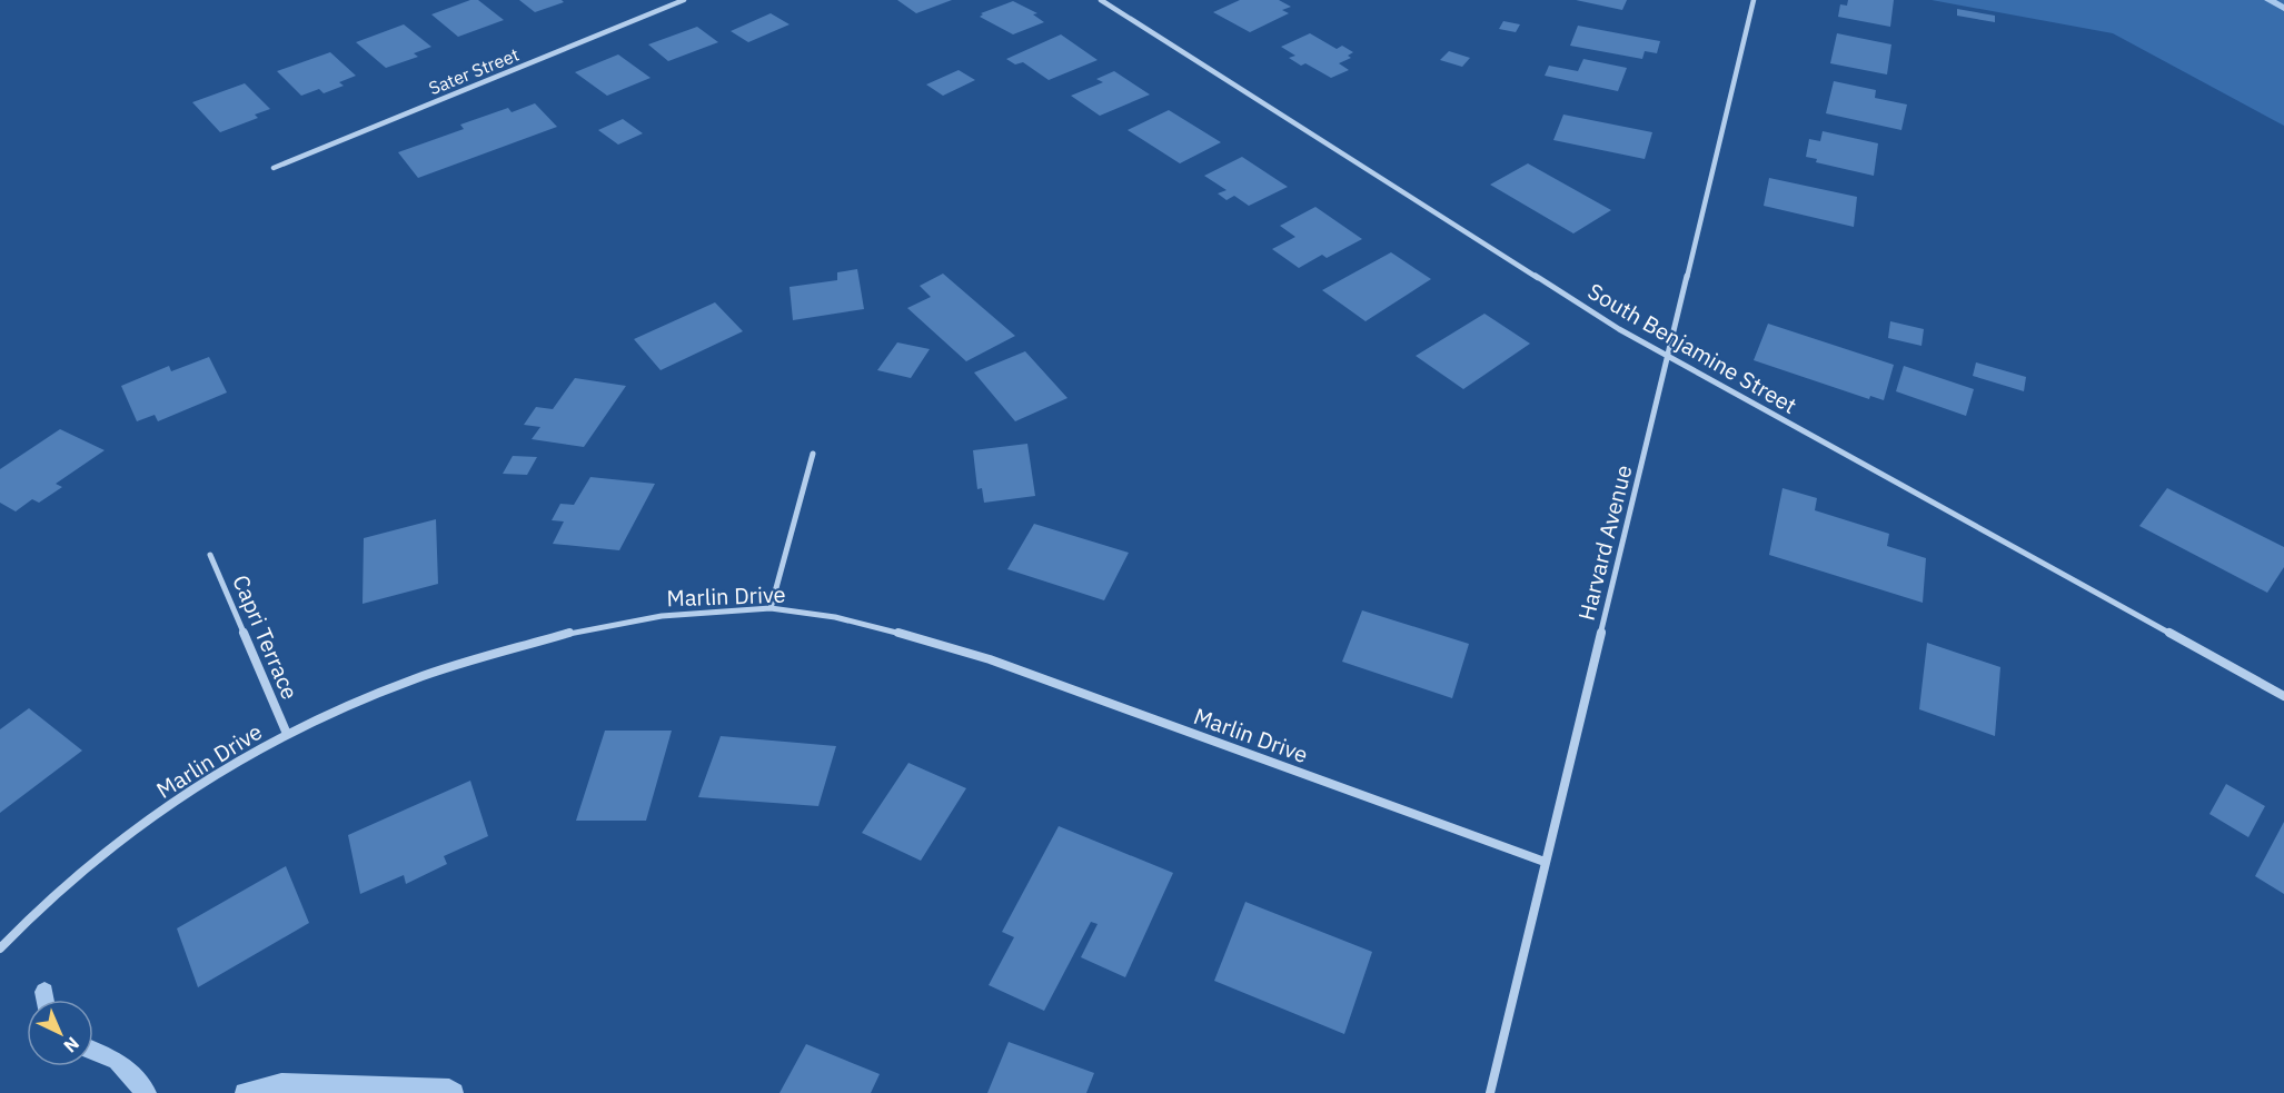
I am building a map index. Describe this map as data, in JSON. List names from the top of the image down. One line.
{"streets":{"street":["Sater Street","South Benjamine Street","Harvard Avenue","Marlin Drive","Capri Terrace"]},"crossings":[["South Benjamine Street","Harvard Avenue"],["Harvard Avenue","Marlin Drive"],["Marlin Drive","Capri Terrace"]],"north":"bottom right"}
